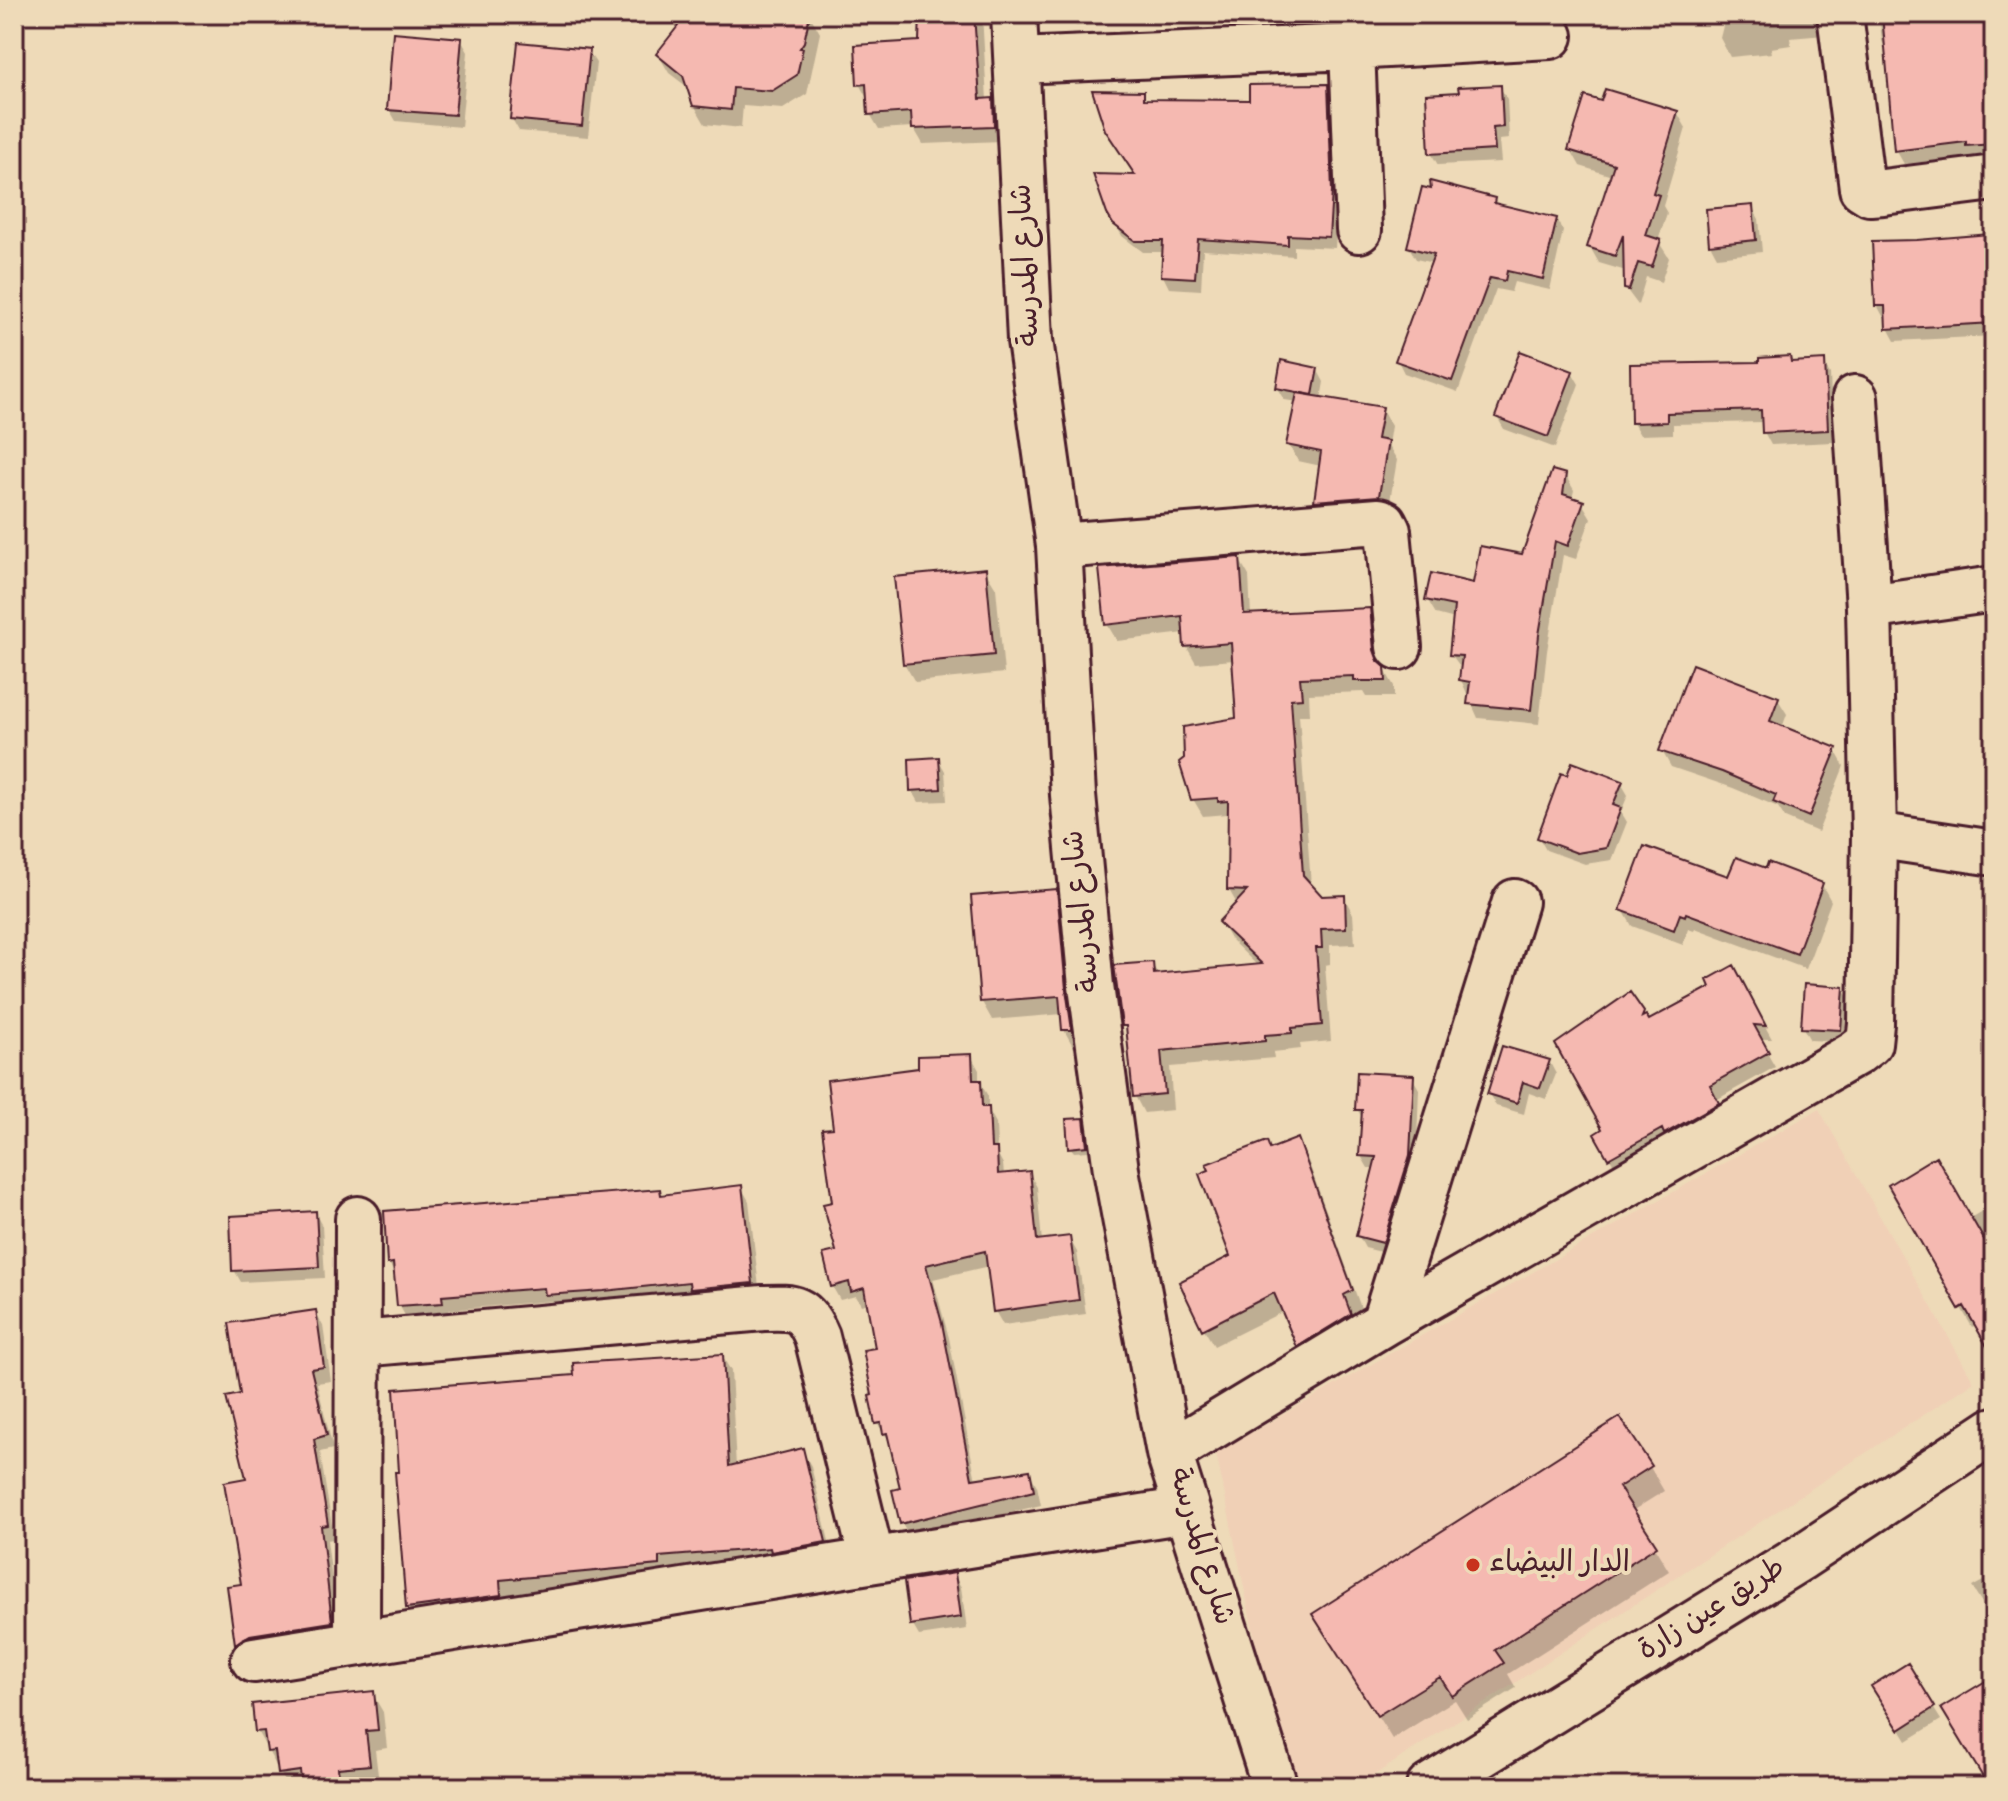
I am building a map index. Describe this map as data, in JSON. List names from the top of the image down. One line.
{"streets":{"street":["شارع المدرسة","طريق عين زارة"]},"places":["الدار البيضاء"]}
